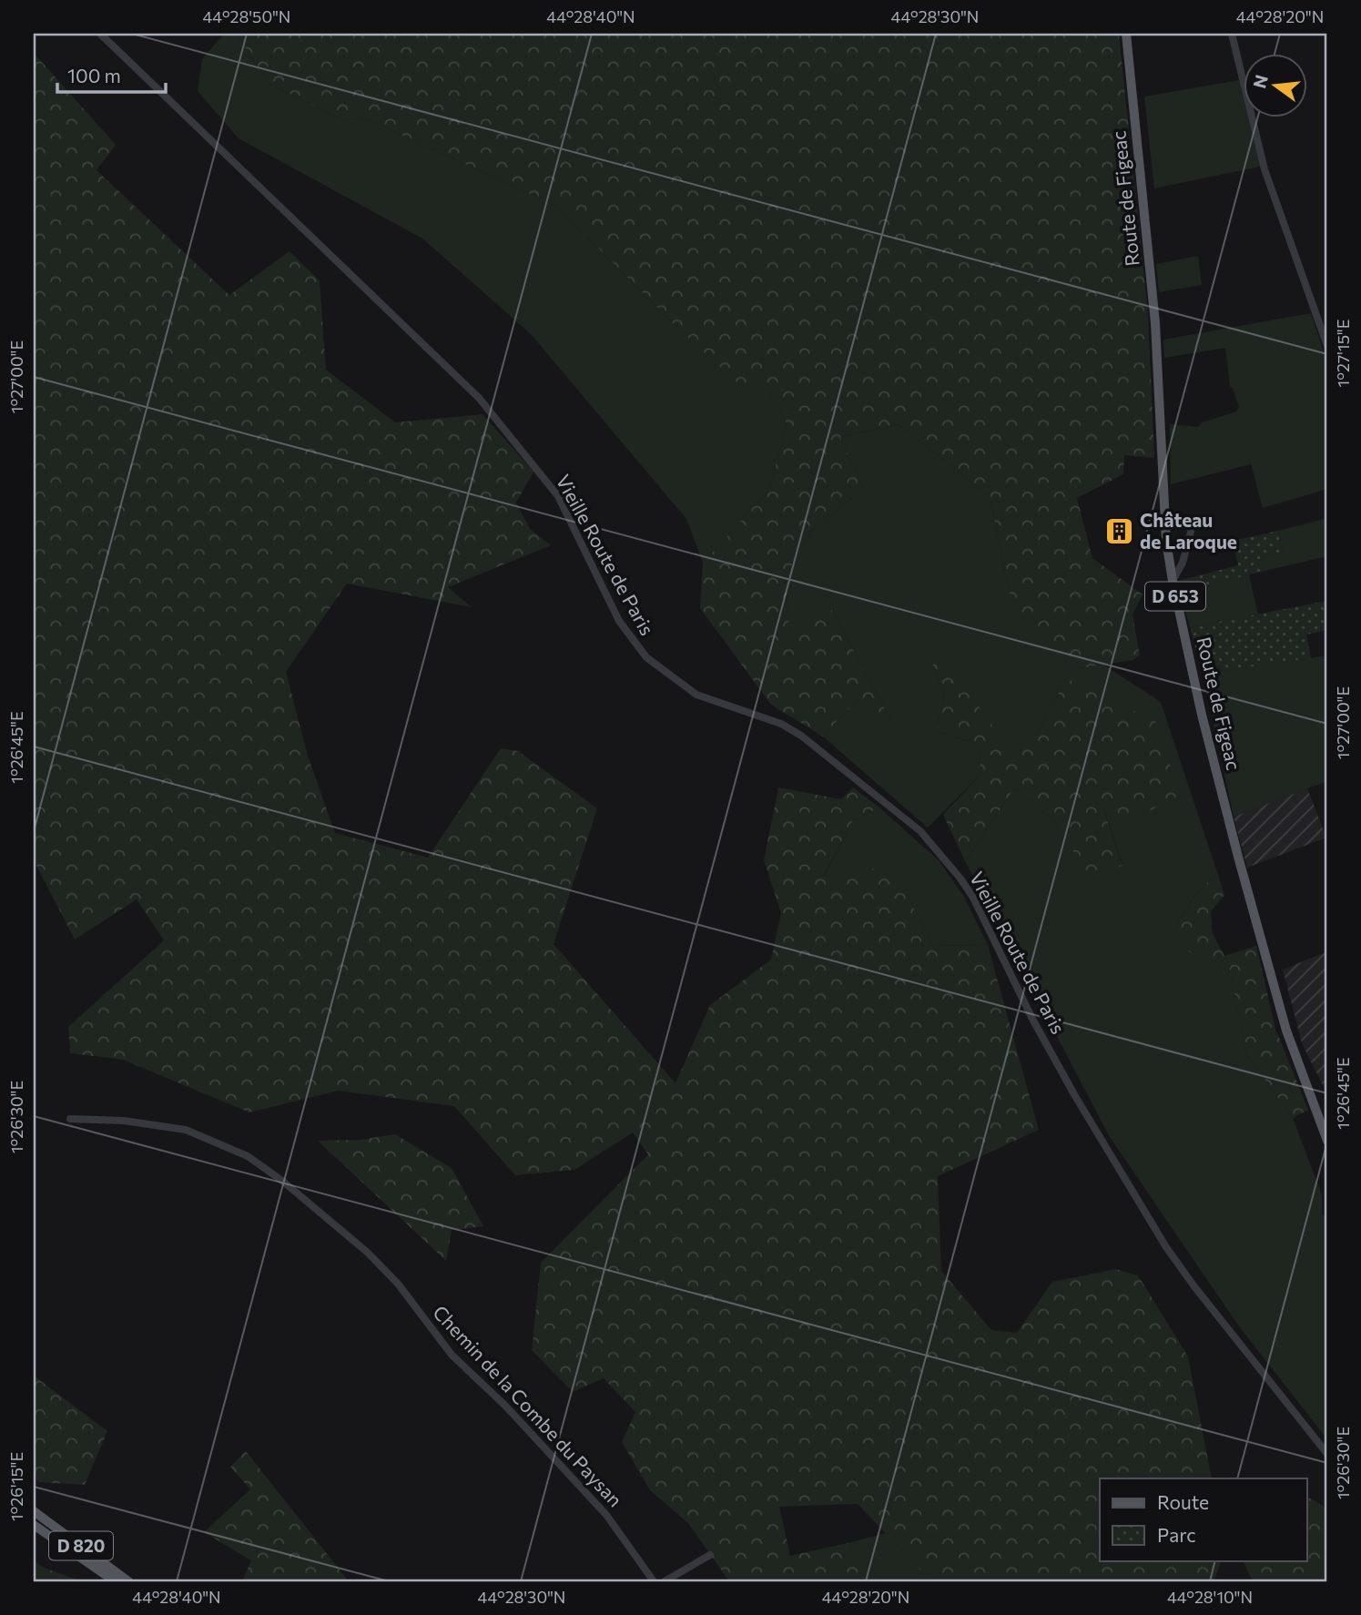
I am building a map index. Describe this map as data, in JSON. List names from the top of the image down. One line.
{"streets":{"main road":["Route de Figeac","D 653","D 820"],"street":["Vieille Route de Paris","Chemin de la Combe du Paysan"]},"places":{"building":["Château de Laroque"]},"legend":["Route","Parc"],"scale_bar":"100 m","north":"left","coordinates":["44°28'50\"N","44°28'40\"N","44°28'30\"N","44°28'20\"N","1°27'15\"E","1°27'00\"E","1°26'45\"E","1°26'30\"E","1°26'15\"E","44°28'10\"N"]}
